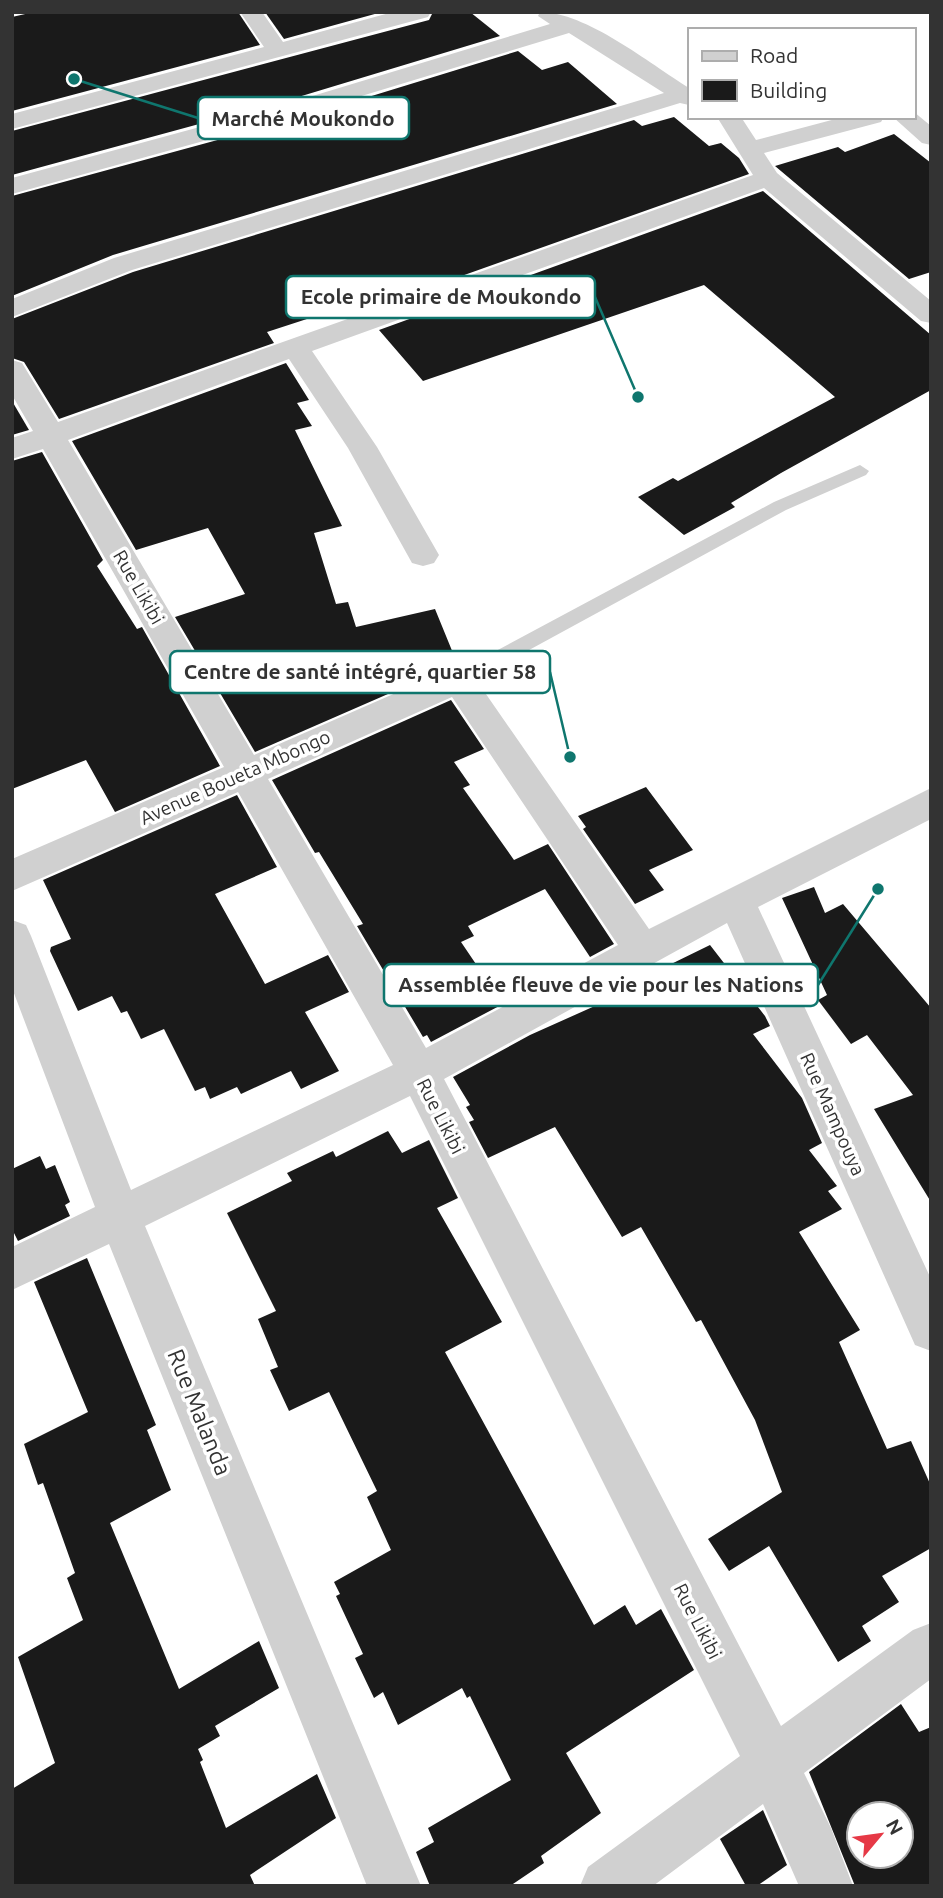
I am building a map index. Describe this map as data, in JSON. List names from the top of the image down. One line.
{"streets":{"street":["Rue Likibi","Avenue Boueta Mbongo","Rue Mampouya","Rue Malanda"]},"crossings":[["Rue Likibi","Avenue Boueta Mbongo"]],"places":["Marché Moukondo","Ecole primaire de Moukondo","Centre de santé intégré, quartier 58","Assemblée fleuve de vie pour les Nations"],"legend":["Road","Building"],"north":"top right"}
